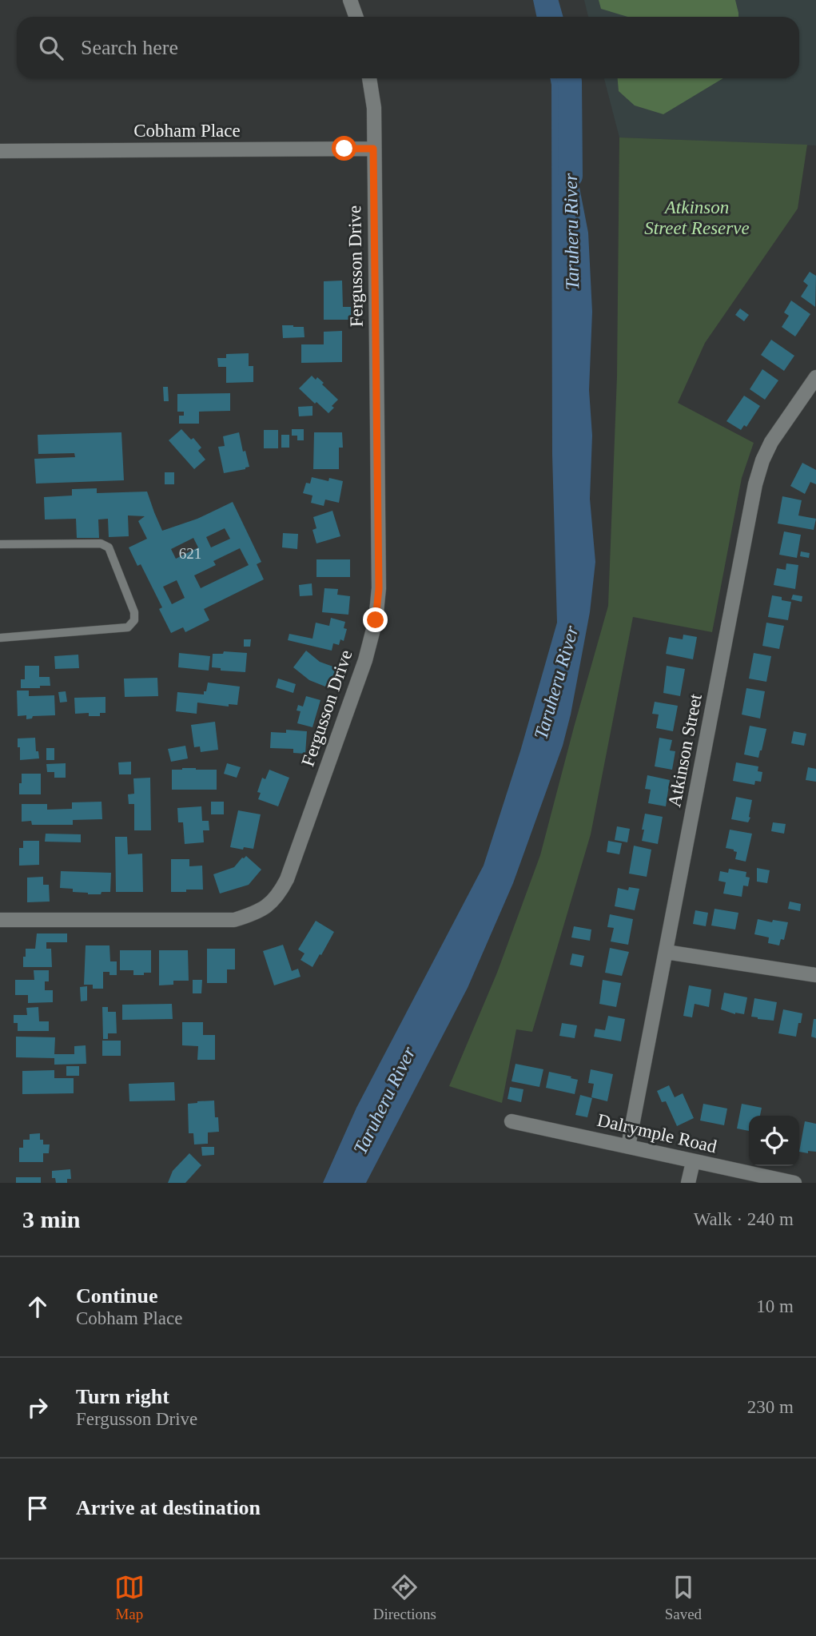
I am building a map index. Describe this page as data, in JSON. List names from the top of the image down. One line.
{"streets":{"street":["Cobham Place","Fergusson Drive","Atkinson Street","Dalrymple Road"]},"crossings":[["Cobham Place","Fergusson Drive"],["Atkinson Street","Dalrymple Road"]],"water":["Taruheru River"],"parks":["Atkinson Street Reserve"],"house_numbers":["621"],"page":{"search":"Search here","heading":["3 min","Walk · 240 m"],"list":[["Continue","Cobham Place","10 m"],["Turn right","Fergusson Drive","230 m"],"Arrive at destination"],"nav":["Map","Directions","Saved"]}}
